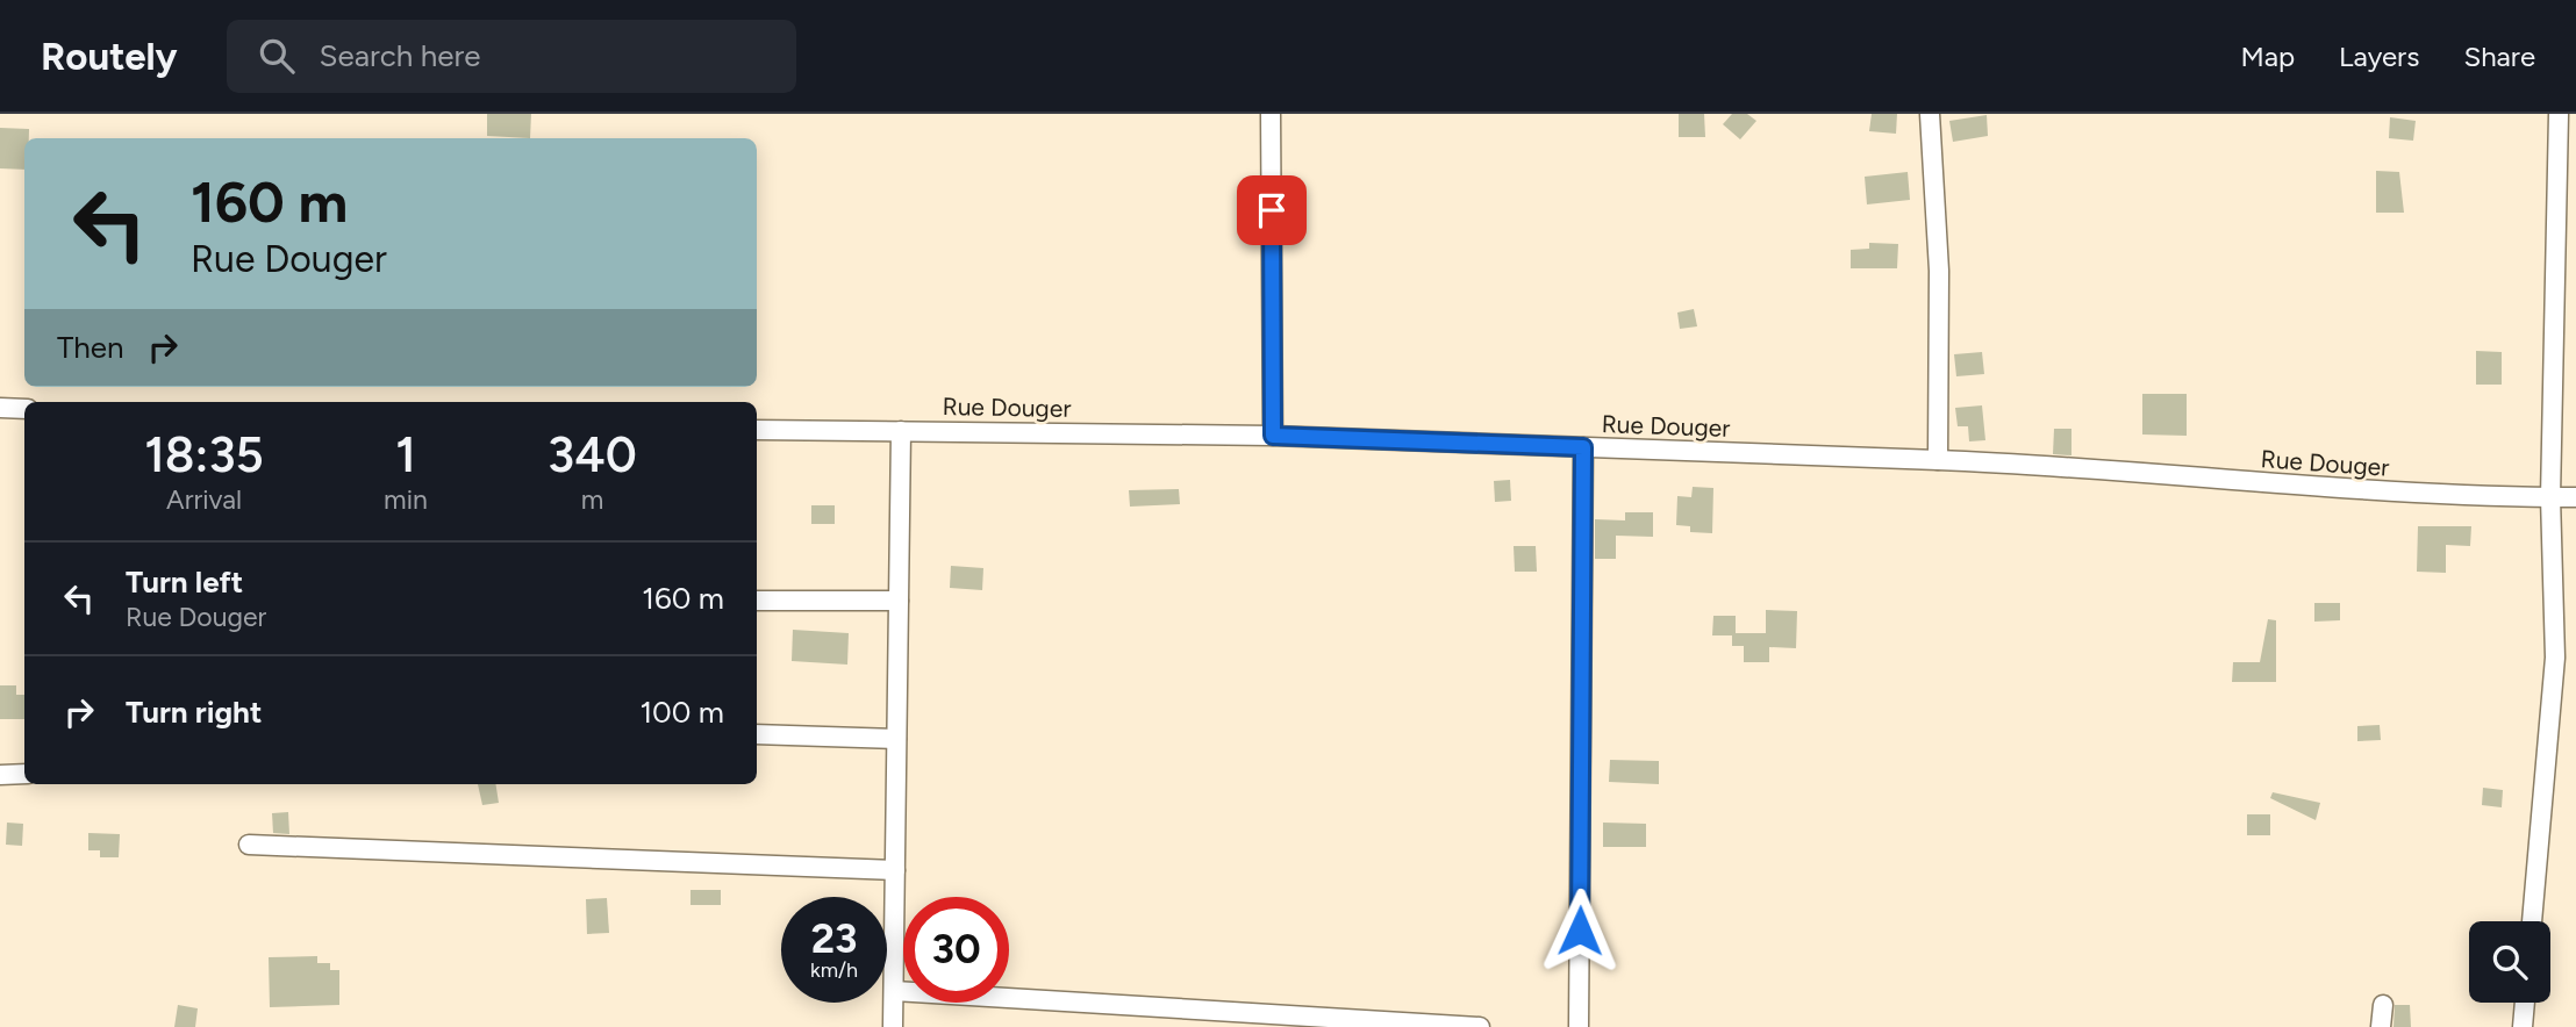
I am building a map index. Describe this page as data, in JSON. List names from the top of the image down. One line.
{"streets":{"street":["Rue Douger"]},"page":{"header":"Routely","search":"Search here","nav":["Map","Layers","Share"],"turn":["160 m","Rue Douger"],"then":"Then","eta":["18:35","Arrival","1","min","340","m"],"list":[{"name":"Turn left","note":"Rue Douger","value":"160 m"},{"name":"Turn right","value":"100 m"}],"speed":"23 km/h","limit":"30"}}
